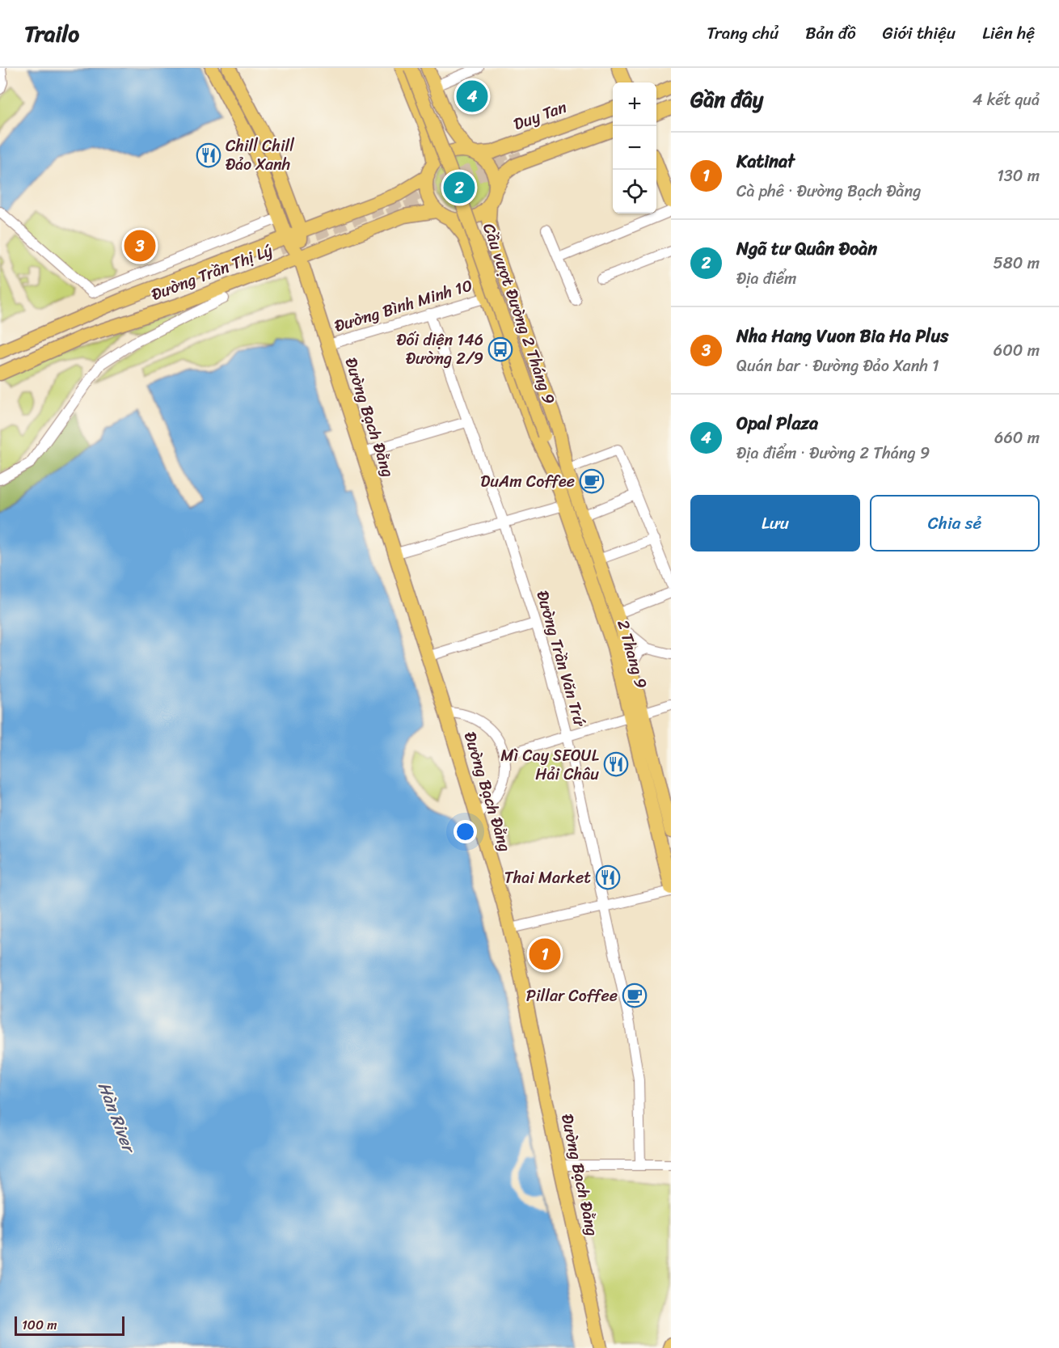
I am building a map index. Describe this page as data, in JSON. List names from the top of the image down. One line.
{"streets":{"main road":["Duy Tan","Đường Trần Thị Lý","Cầu vượt Đường 2 Tháng 9","Đường Bạch Đằng","2 Thang 9"],"street":["Đường Bình Minh 10","Đường Trần Văn Trứ"]},"crossings":[["Duy Tan","Đường Trần Thị Lý"],["Đường Trần Thị Lý","Đường Bạch Đằng"],["Đường Bình Minh 10","Đường Bạch Đằng"],["Đường Bình Minh 10","Đường Trần Văn Trứ"],["Cầu vượt Đường 2 Tháng 9","2 Thang 9"]],"water":["Hàn River"],"places":{"restaurant":["Chill Chill Đảo Xanh","Mì Cay SEOUL Hải Châu","Thai Market"],"bus stop":["Đối diện 146 Đường 2/9"],"cafe":["DuAm Coffee","Pillar Coffee"]},"scale_bar":"100 m","page":{"header":"Trailo","nav":["Trang chủ","Bản đồ","Giới thiệu","Liên hệ"],"heading":["Gần đây","4 kết quả"],"pins":["4","2","3","1"],"map_buttons":["+","−"],"list":[{"mark":"1","name":"Katinat","note":"Cà phê · Đường Bạch Đằng","value":"130 m"},{"mark":"2","name":"Ngã tư Quân Đoàn","note":"Địa điểm","value":"580 m"},{"mark":"3","name":"Nha Hang Vuon Bia Ha Plus","note":"Quán bar · Đường Đảo Xanh 1","value":"600 m"},{"mark":"4","name":"Opal Plaza","note":"Địa điểm · Đường 2 Tháng 9","value":"660 m"}],"buttons":["Lưu","Chia sẻ"],"scale":"100 m"}}
